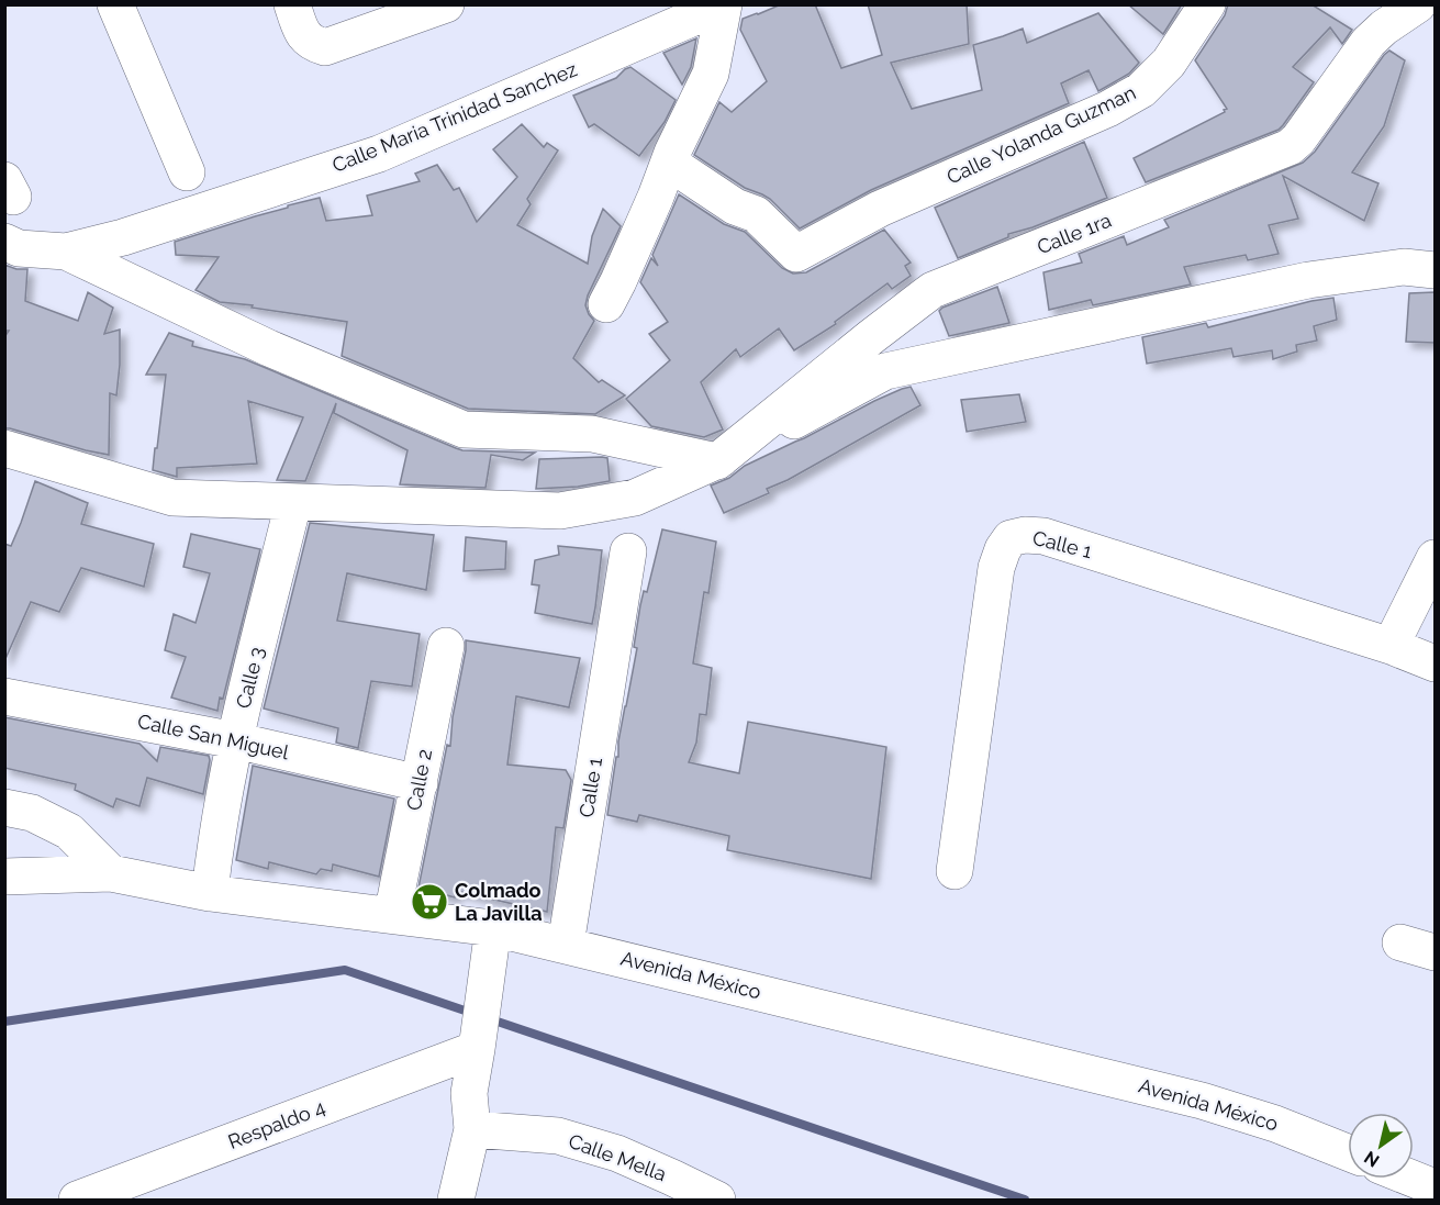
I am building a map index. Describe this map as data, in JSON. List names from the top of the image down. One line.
{"streets":{"street":["Calle Maria Trinidad Sanchez","Calle Yolanda Guzman","Calle 1ra","Calle 1","Calle 3","Calle San Miguel","Calle 2","Avenida México","Respaldo 4","Calle Mella"]},"crossings":[["Calle 1","Avenida México"],["Calle 3","Calle San Miguel"],["Calle 3","Avenida México"],["Calle San Miguel","Calle 2"],["Calle 2","Avenida México"]],"places":{"supermarket":["Colmado La Javilla"]},"north":"bottom left"}
